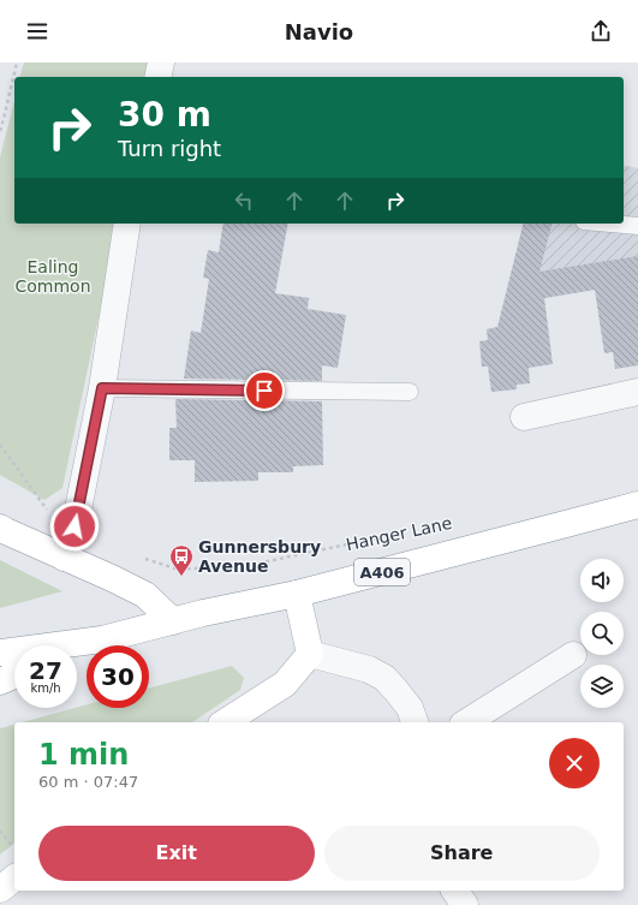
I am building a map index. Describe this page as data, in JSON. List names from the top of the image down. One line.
{"streets":{"main road":["Hanger Lane","A406"]},"parks":["Ealing Common"],"places":{"bus stop":["Gunnersbury Avenue"]},"page":{"header":"Navio","turn":["30 m","Turn right"],"speed":"27 km/h","limit":"30","heading":["1 min","60 m · 07:47"],"buttons":["Exit","Share"]}}
